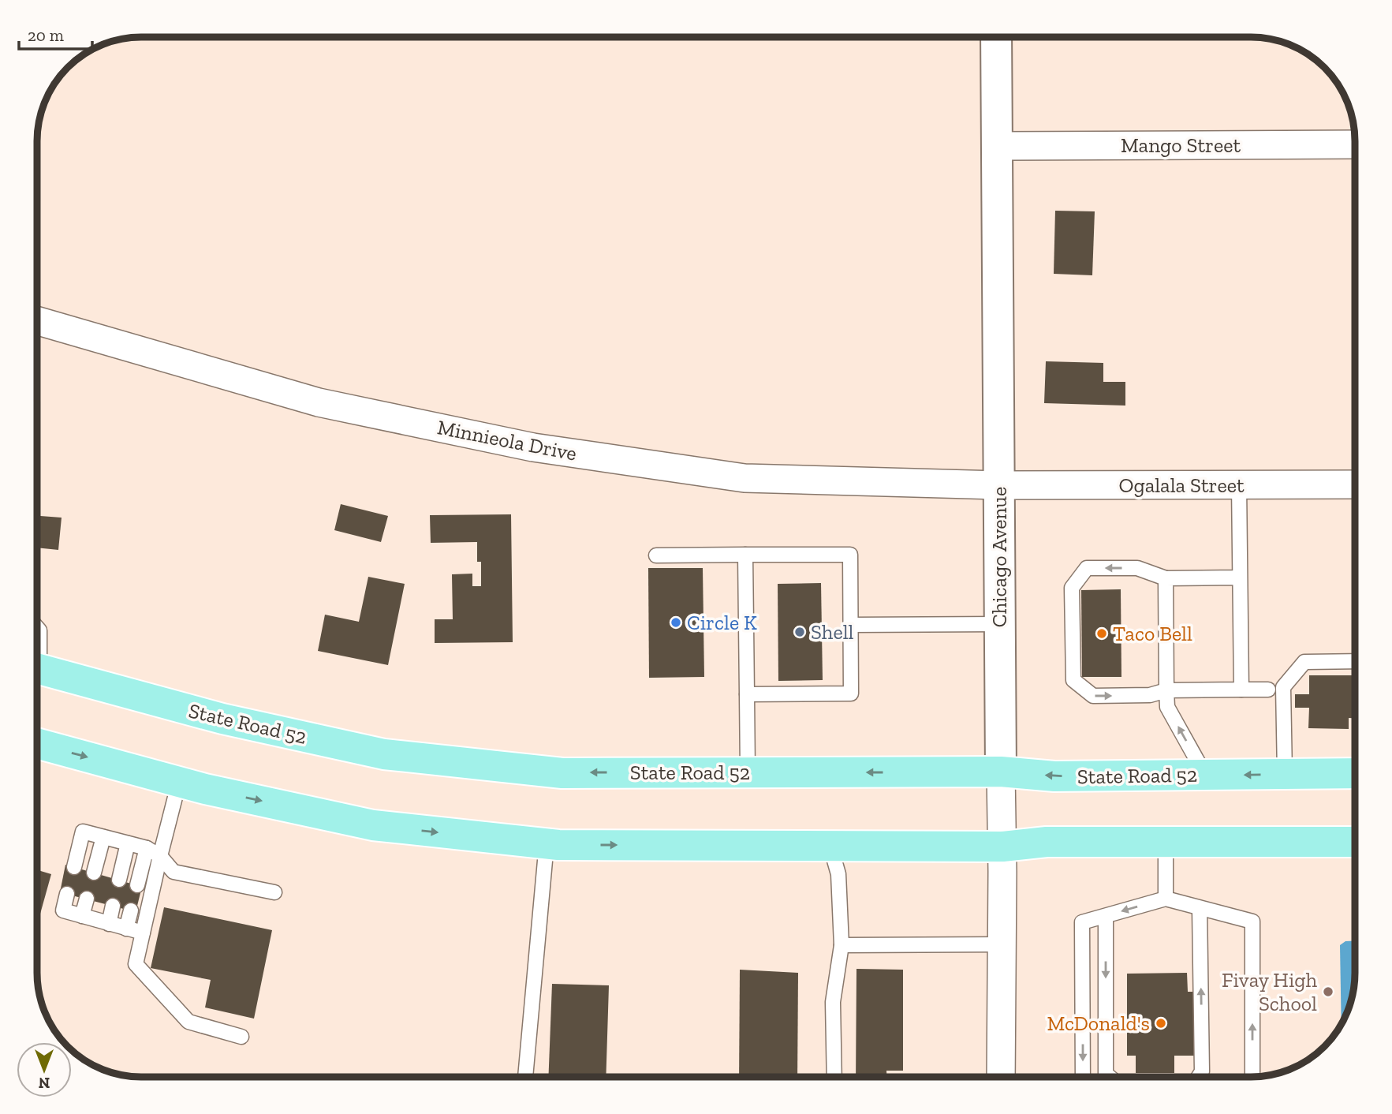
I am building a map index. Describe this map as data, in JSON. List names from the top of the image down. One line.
{"streets":{"main road":["State Road 52"],"street":["Mango Street","Minnieola Drive","Ogalala Street","Chicago Avenue"]},"crossings":[["Mango Street","Chicago Avenue"],["Minnieola Drive","Ogalala Street"],["Minnieola Drive","Chicago Avenue"],["Ogalala Street","Chicago Avenue"],["Chicago Avenue","State Road 52"]],"places":["Circle K","Shell","Taco Bell","Fivay High School","McDonald's"],"scale_bar":"20 m","north":"bottom"}
